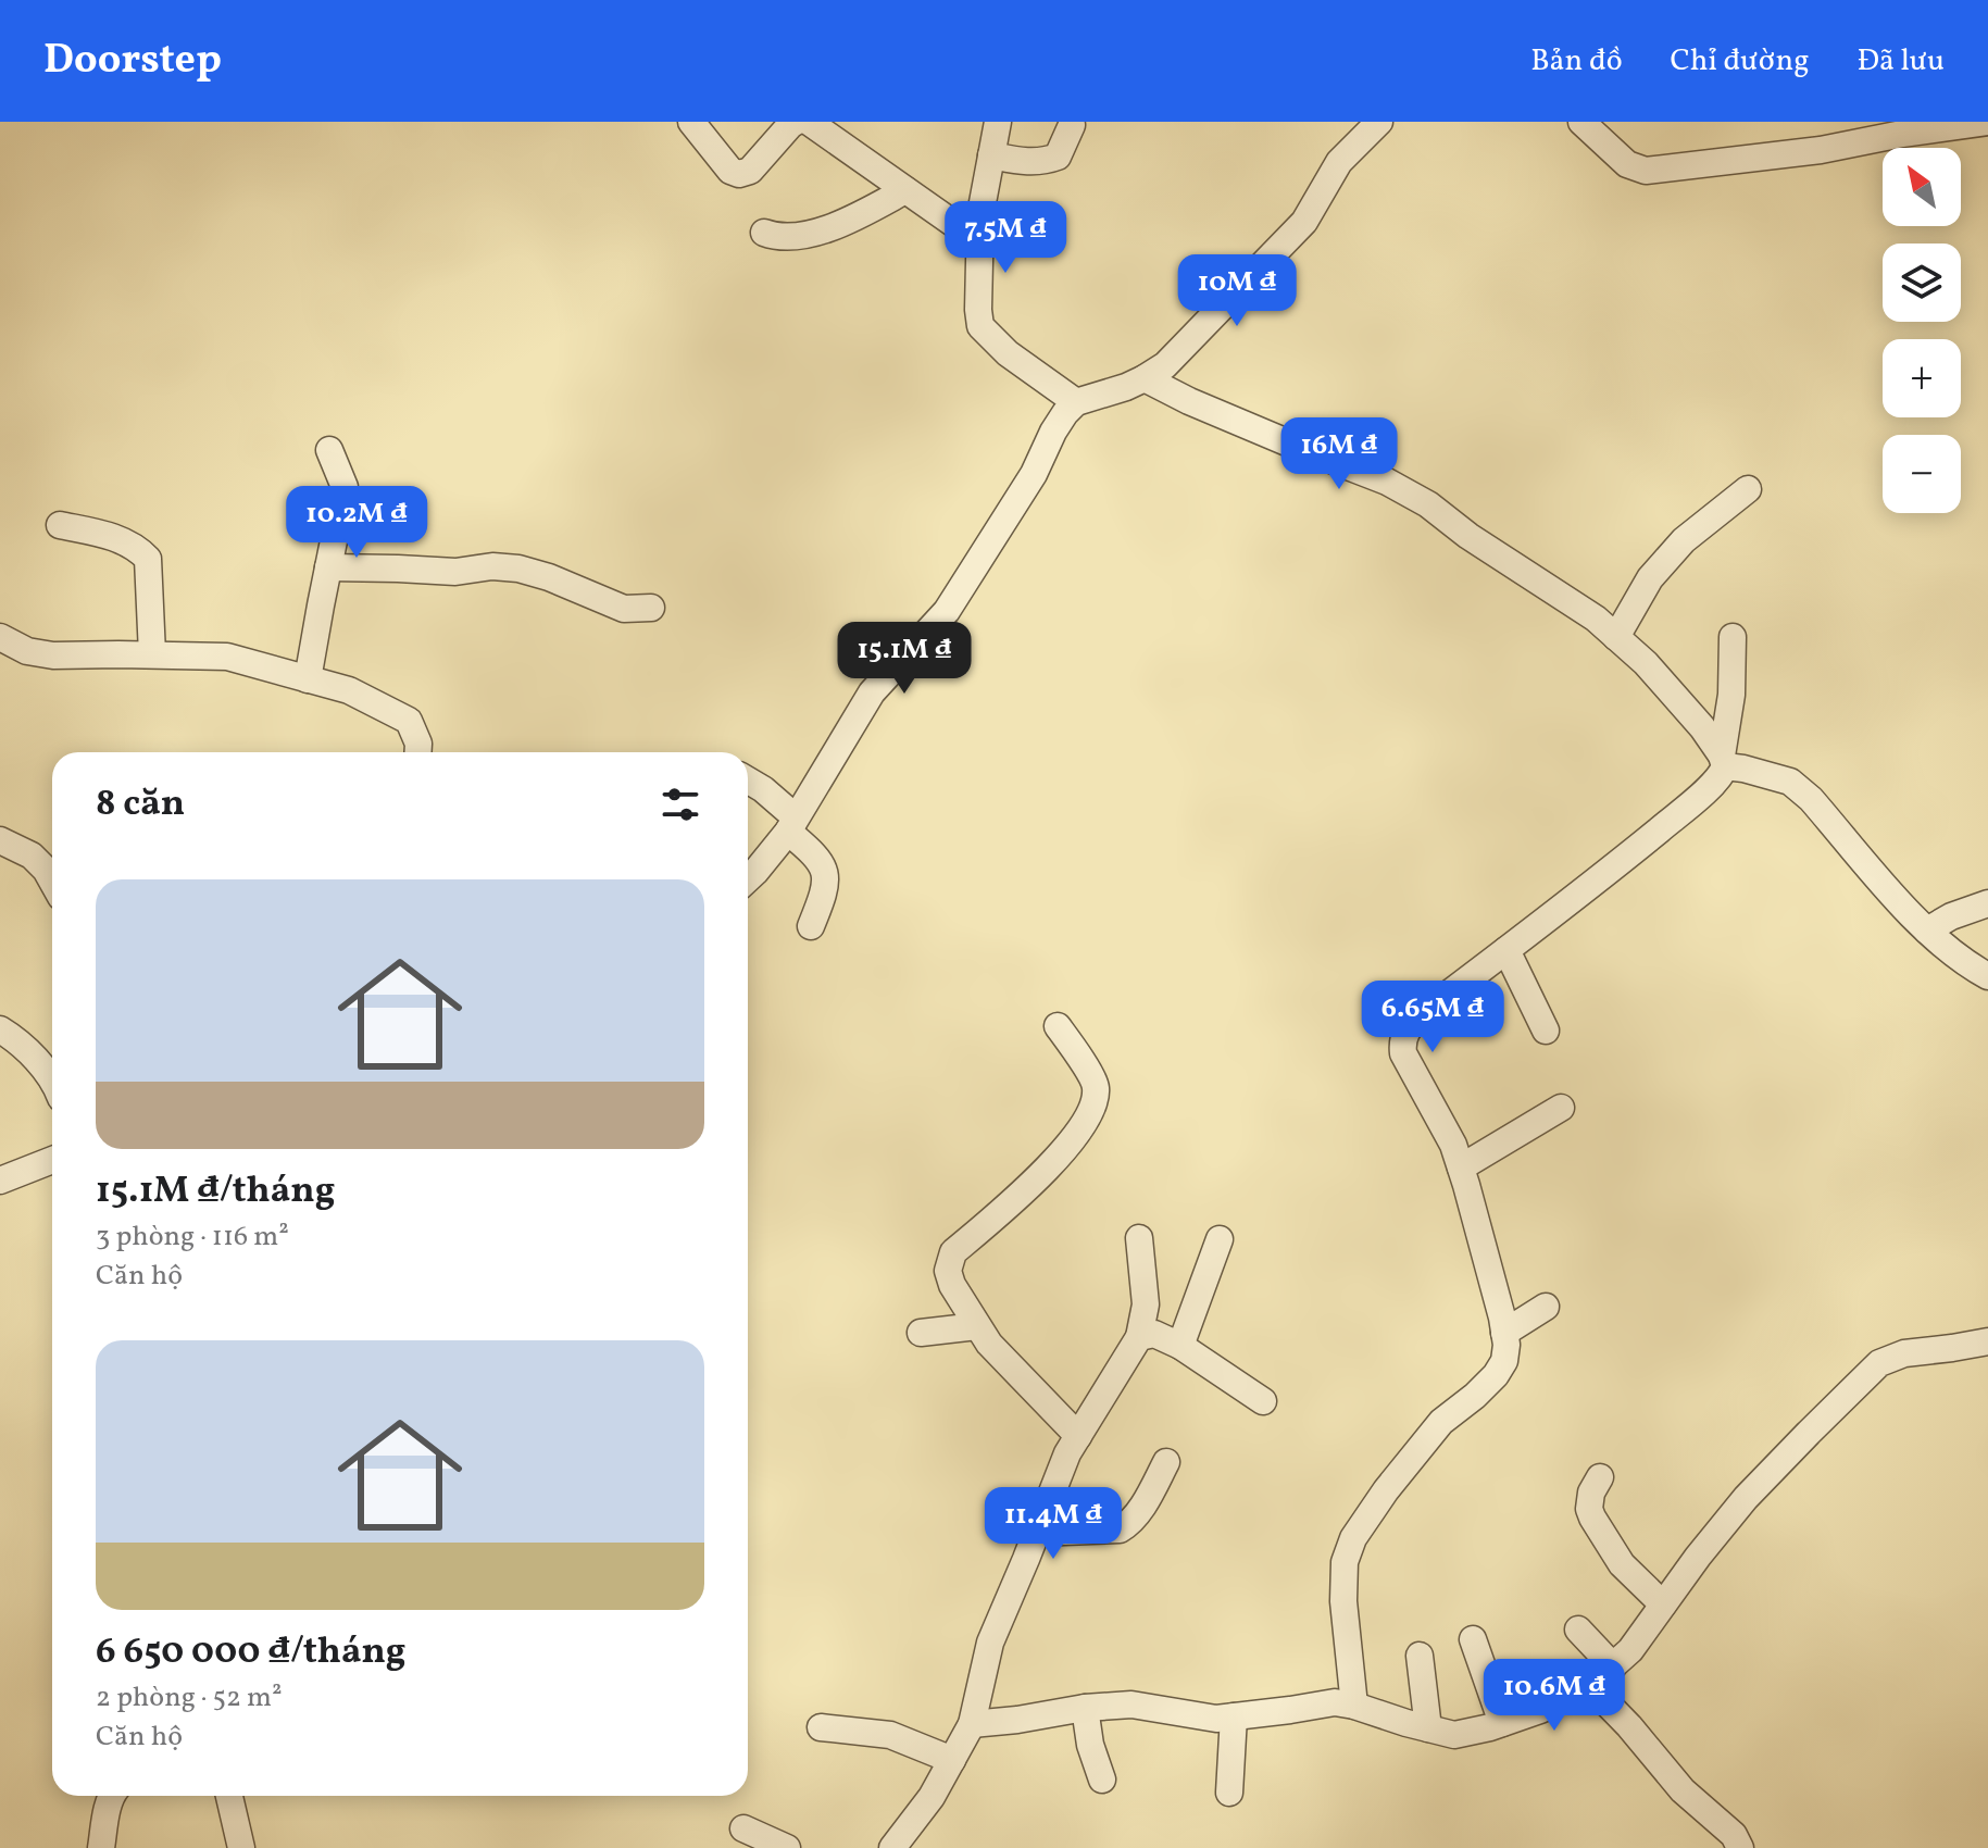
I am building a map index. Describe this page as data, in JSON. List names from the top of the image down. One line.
{"north":"top left","page":{"header":"Doorstep","nav":["Bản đồ","Chỉ đường","Đã lưu"],"map_buttons":["+","−"],"price":["7.5M ₫","10M ₫","16M ₫","10.2M ₫","15.1M ₫","6.65M ₫","11.4M ₫","10.6M ₫"],"heading":"8 căn","list":[{"name":"15.1M ₫/tháng","note":"3 phòng · 116 m² · Căn hộ"},{"name":"6 650 000 ₫/tháng","note":"2 phòng · 52 m² · Căn hộ"}]}}
